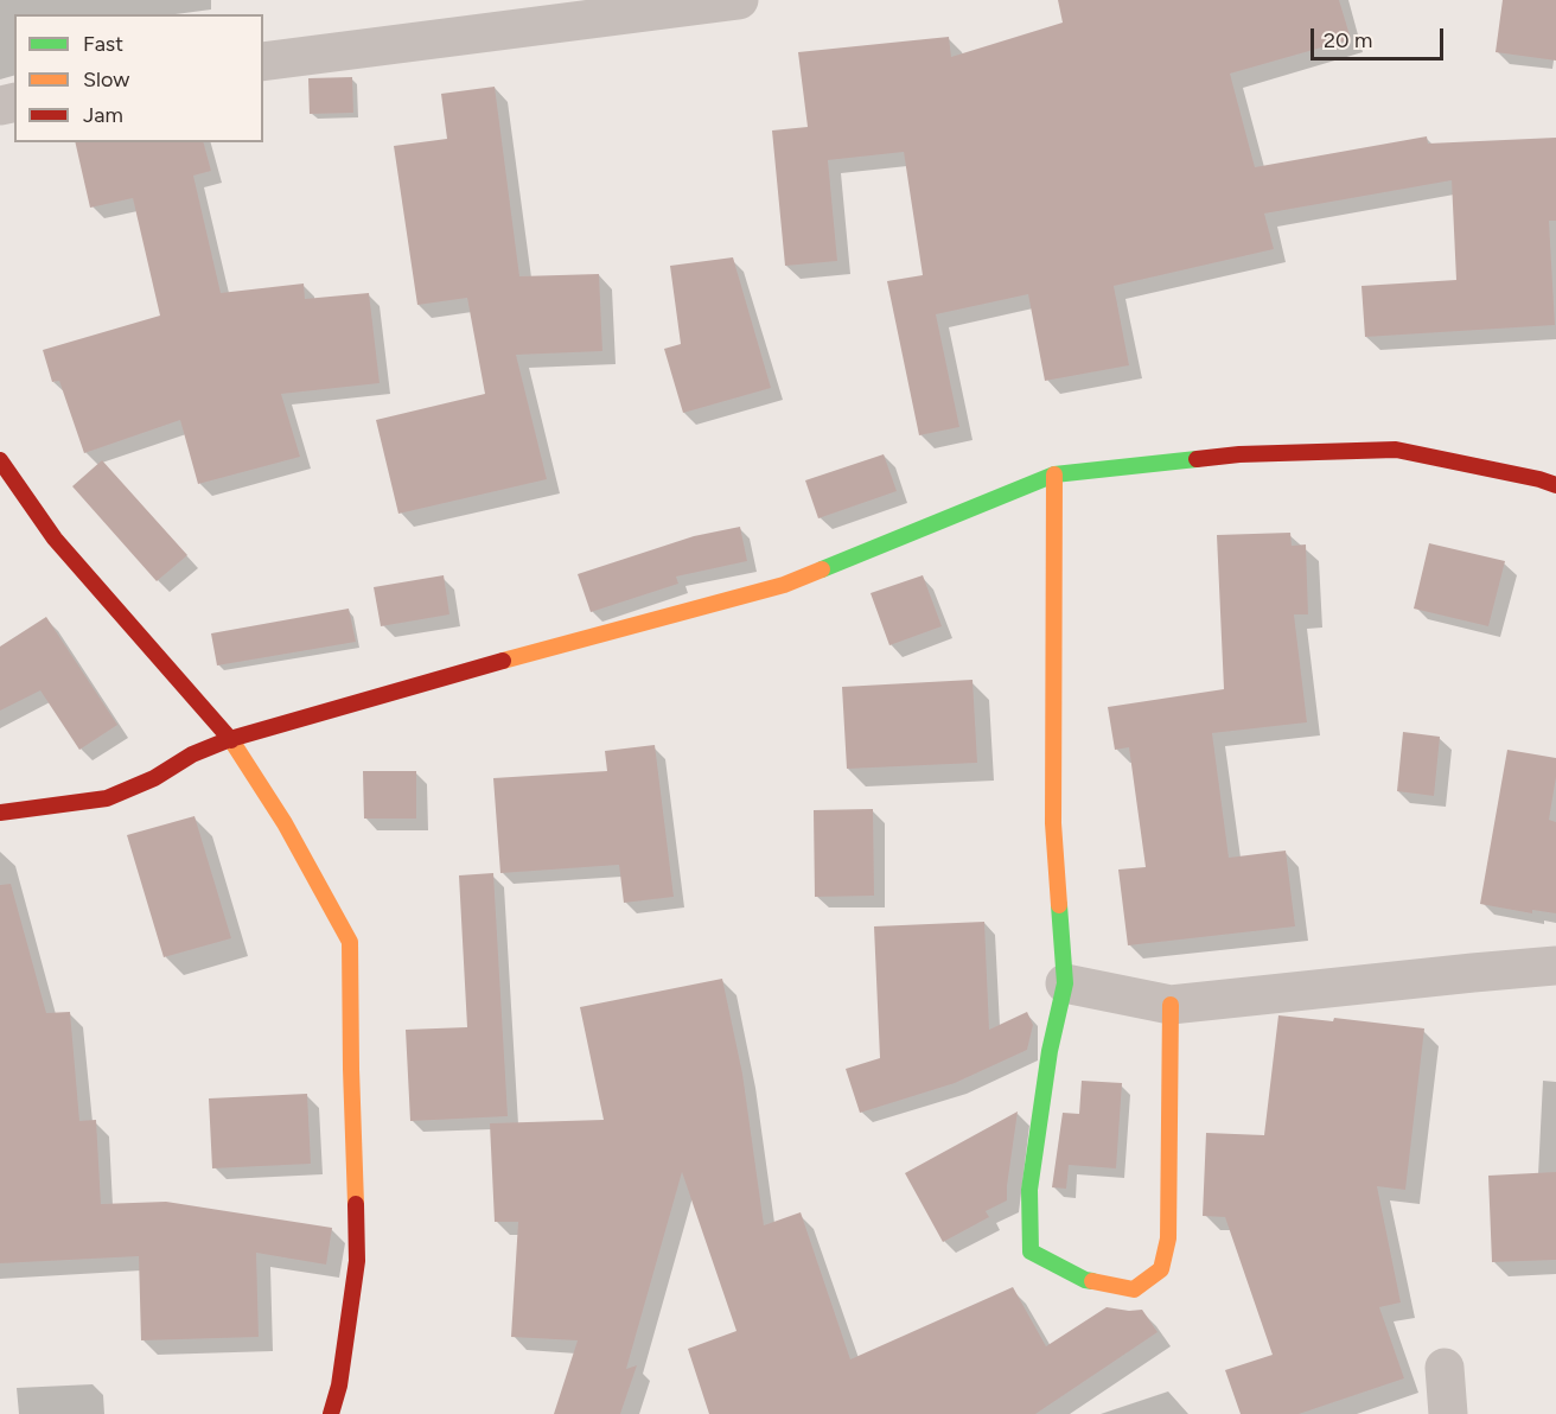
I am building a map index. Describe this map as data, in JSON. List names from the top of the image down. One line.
{"legend":["Fast","Slow","Jam"],"scale_bar":"20 m"}
